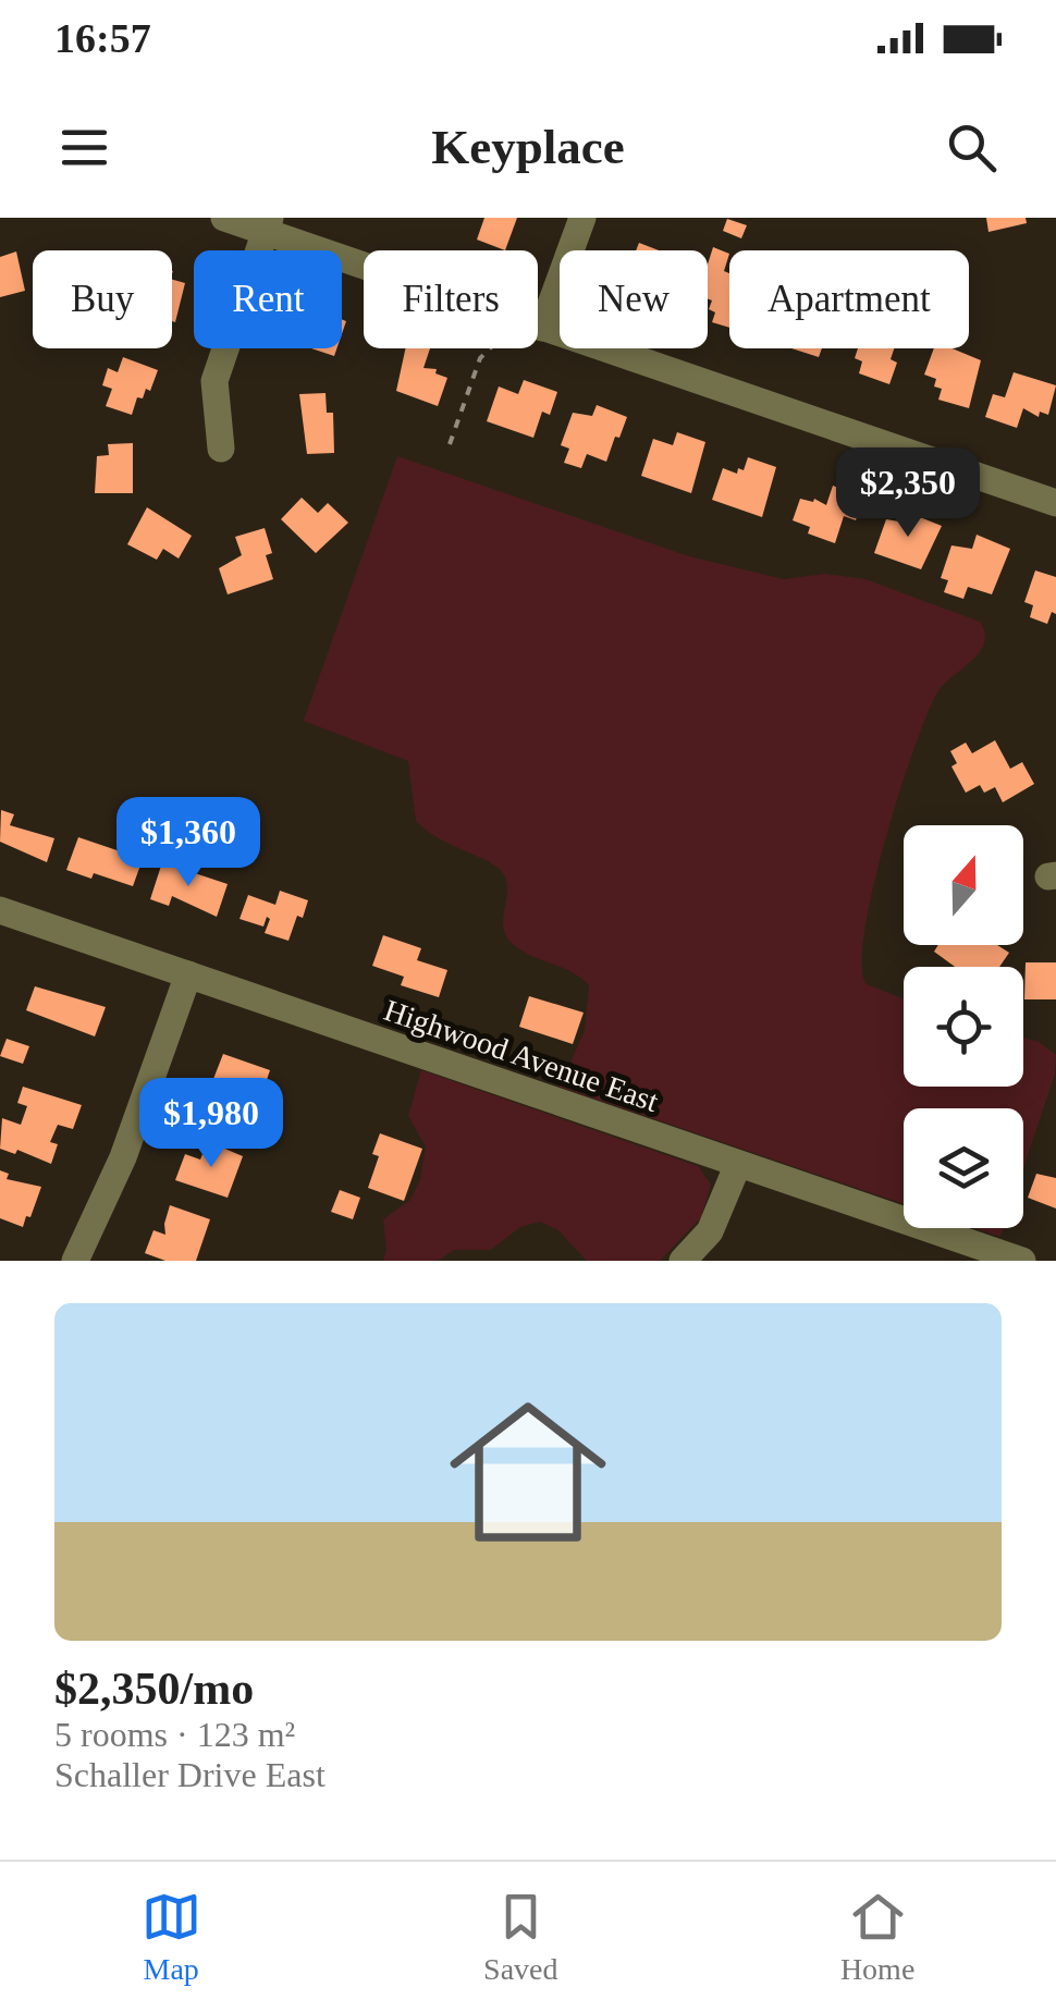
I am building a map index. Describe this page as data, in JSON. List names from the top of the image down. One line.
{"streets":{"street":["Highwood Avenue East"]},"north":"top","page":{"status":"16:57","header":"Keyplace","chip":["Buy","Rent","Filters","New","Apartment"],"price":["$2,350","$1,360","$1,980"],"list":[{"name":"$2,350/mo","note":"5 rooms · 123 m² · Schaller Drive East"}],"tabs":["Map","Saved","Home"]}}
